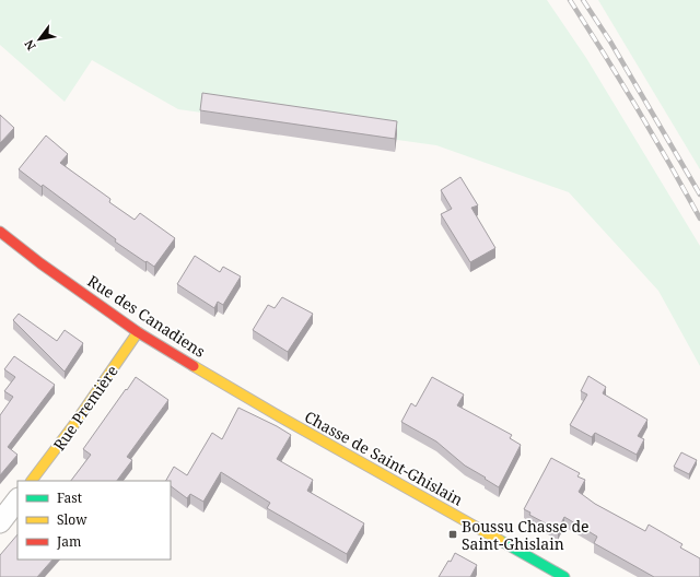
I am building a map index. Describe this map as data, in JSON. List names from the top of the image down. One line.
{"streets":{"street":["Rue des Canadiens","Rue Première","Chasse de Saint-Ghislain"]},"crossings":[["Rue des Canadiens","Rue Première"],["Rue des Canadiens","Chasse de Saint-Ghislain"]],"places":{"transit":["Boussu Chasse de Saint-Ghislain"]},"legend":["Fast","Slow","Jam"],"north":"bottom left"}
